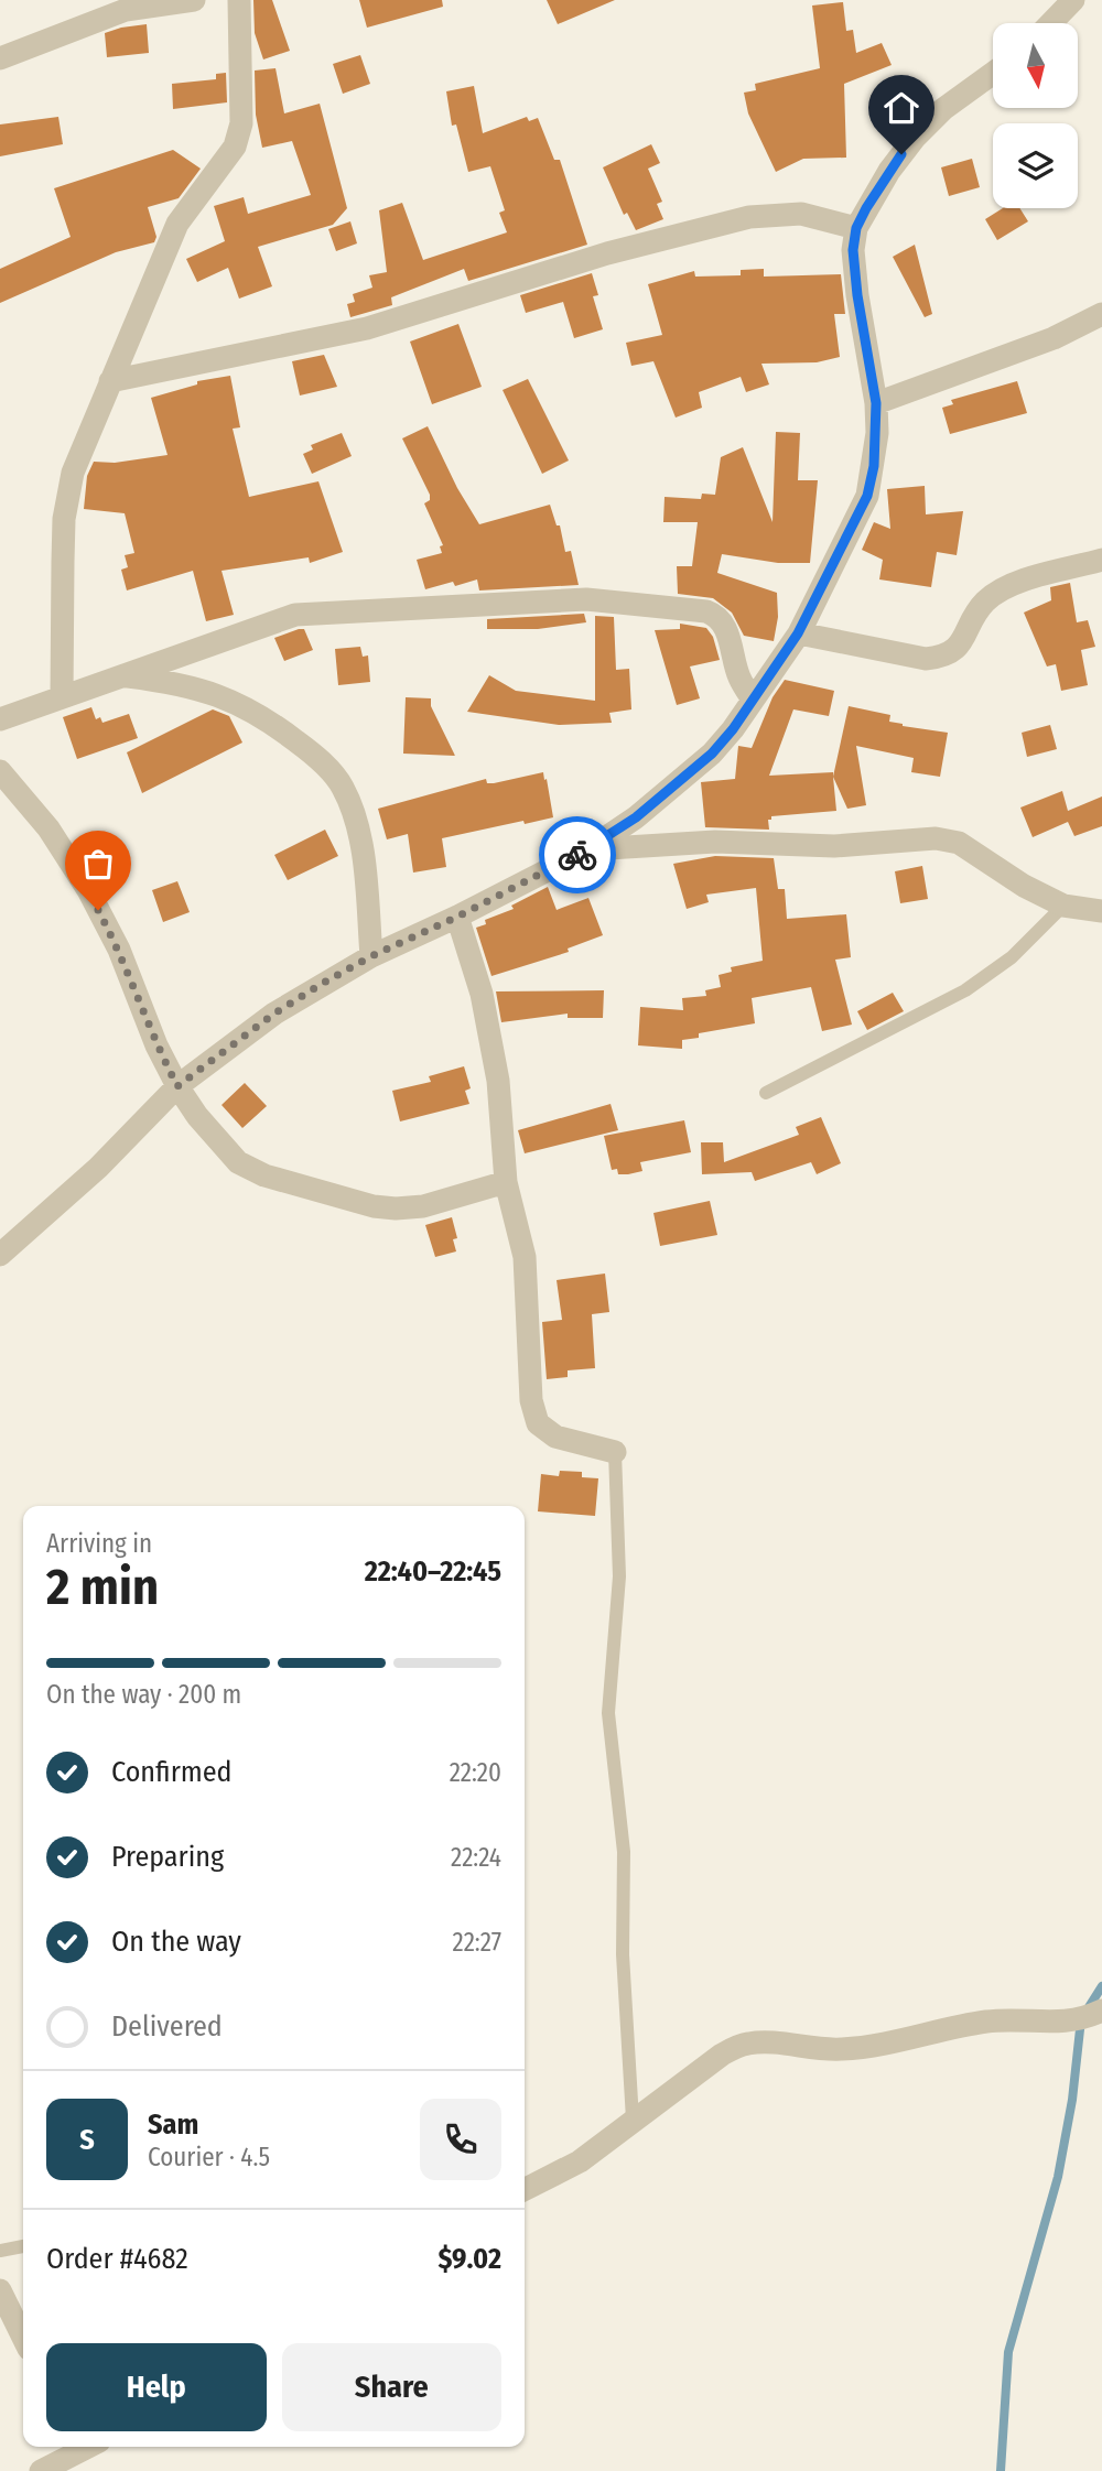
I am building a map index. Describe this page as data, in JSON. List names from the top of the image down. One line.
{"north":"bottom","page":{"heading":["2 min","Arriving in","22:40–22:45"],"panel":["Sam","Courier · 4.5","Order #4682","$9.02"],"bar":"On the way · 200 m","list":[["Confirmed","22:20"],["Preparing","22:24"],["On the way","22:27"],"Delivered"],"round":"S","buttons":["Help","Share"]}}
